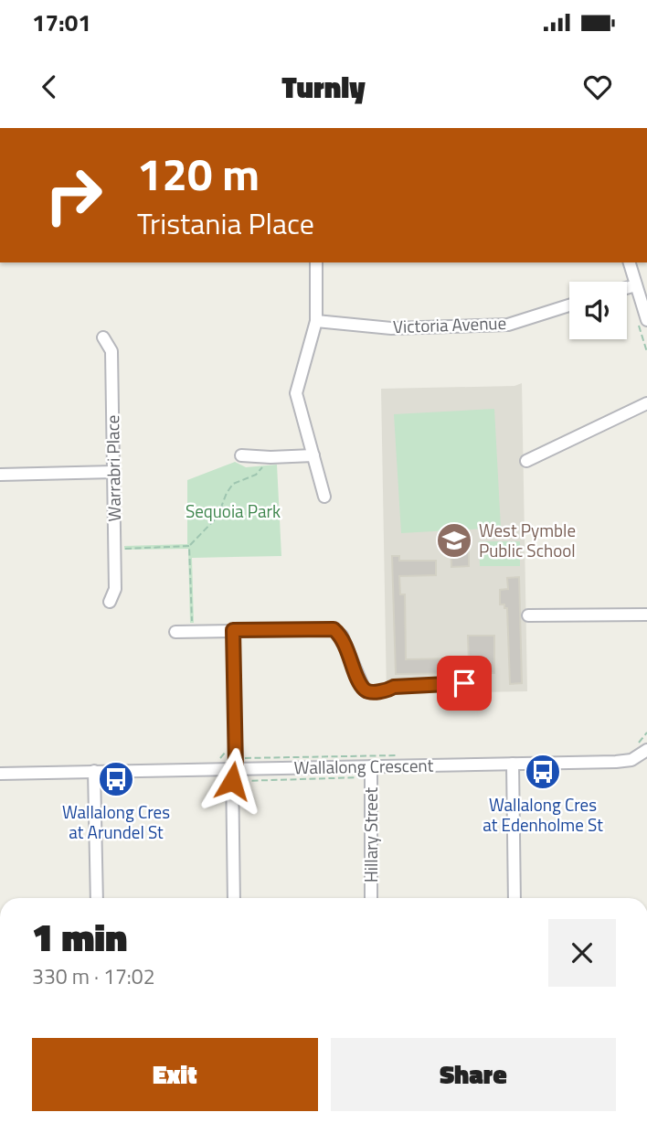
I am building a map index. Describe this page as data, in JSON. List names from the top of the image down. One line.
{"streets":{"street":["Victoria Avenue","Warrabri Place","Wallalong Crescent","Hillary Street"]},"crossings":[["Wallalong Crescent","Hillary Street"]],"parks":["Sequoia Park"],"places":{"school or university":["West Pymble Public School"],"bus stop":["Wallalong Cres at Edenholme St","Wallalong Cres at Arundel St"]},"page":{"status":"17:01","header":"Turnly","turn":["120 m","Tristania Place"],"heading":["1 min","330 m · 17:02"],"buttons":["Exit","Share"]}}
